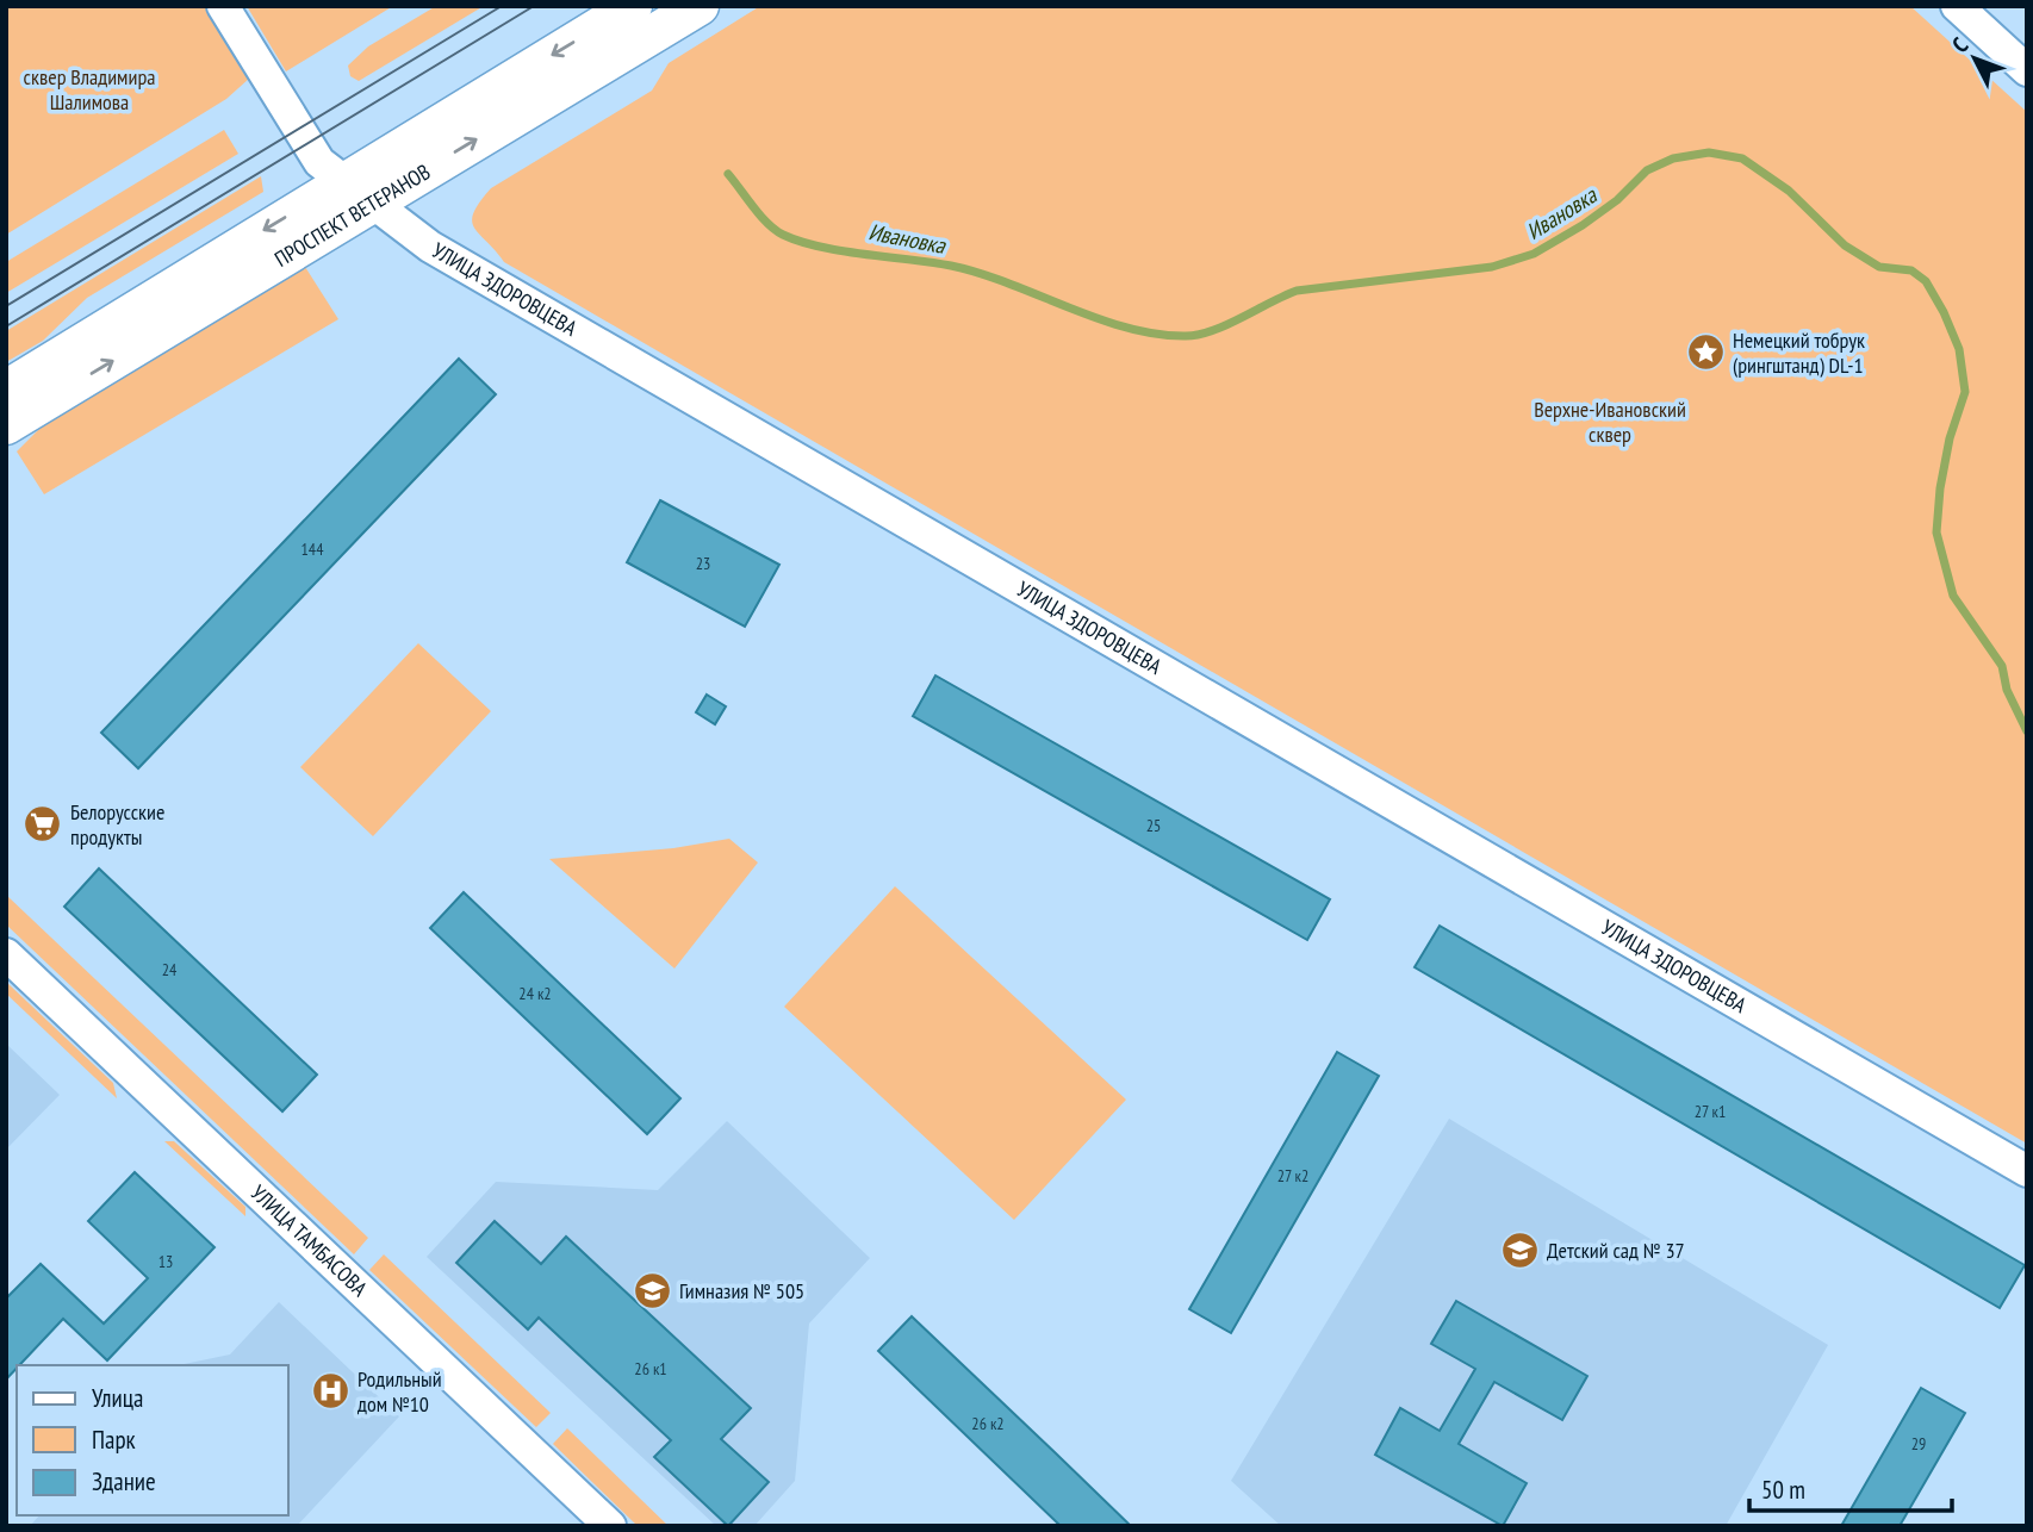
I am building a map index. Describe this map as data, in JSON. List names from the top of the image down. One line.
{"streets":{"main road":["ПРОСПЕКТ ВЕТЕРАНОВ"],"street":["УЛИЦА ЗДОРОВЦЕВА","УЛИЦА ТАМБАСОВА"]},"crossings":[["ПРОСПЕКТ ВЕТЕРАНОВ","УЛИЦА ЗДОРОВЦЕВА"]],"water":["Ивановка"],"parks":["сквер Владимира Шалимова","Верхне-Ивановский сквер"],"places":{"place":["Немецкий тобрук (рингштанд) DL-1"],"supermarket":["Белорусские продукты"],"school or university":["Детский сад № 37","Гимназия № 505"],"hospital":["Родильный дом №10"]},"house_numbers":["144","23","25","24","24 к2","27 к1","27 к2","13","26 к1","26 к2","29"],"legend":["Улица","Парк","Здание"],"scale_bar":"50 m","north":"top left"}
